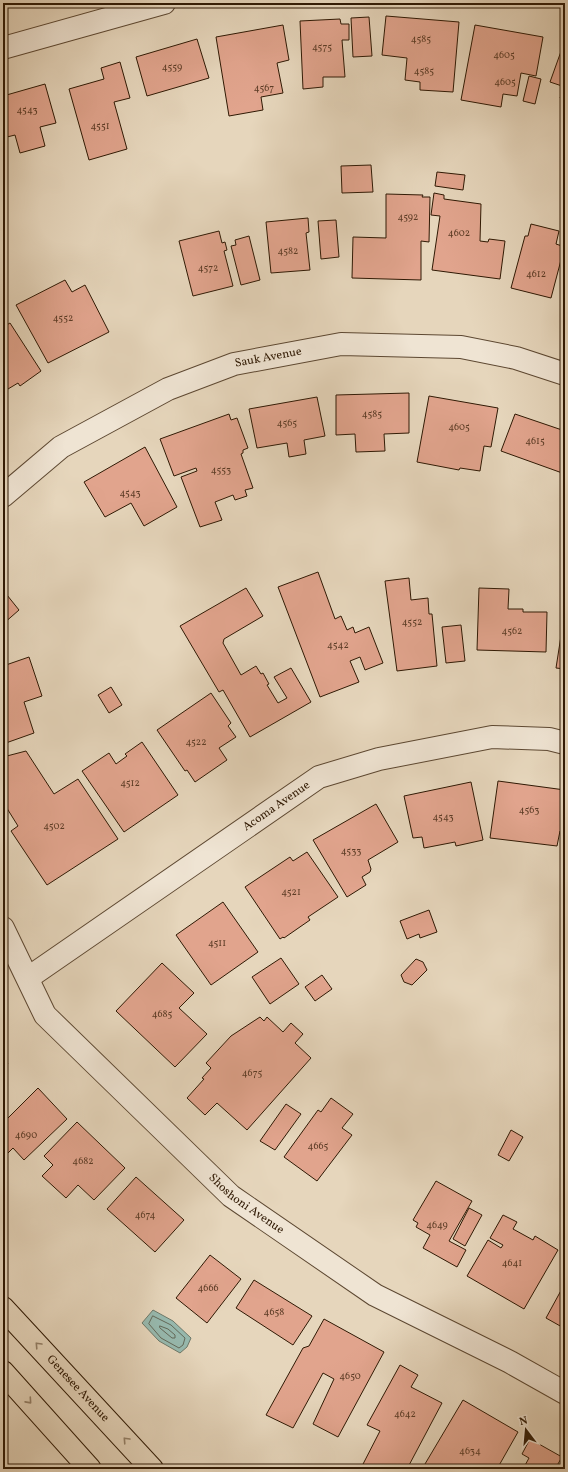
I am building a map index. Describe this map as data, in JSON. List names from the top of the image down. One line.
{"streets":{"main road":["Genesee Avenue"],"street":["Sauk Avenue","Acoma Avenue","Shoshoni Avenue"]},"crossings":[["Acoma Avenue","Shoshoni Avenue"]],"house_numbers":["4585","4575","4605","4559","4585","4605","4567","4543","4551","4592","4602","4582","4572","4612","4552","4585","4565","4605","4615","4553","4543","4552","4562","4542","4522","4512","4563","4543","4502","4533","4521","4511","4685","4675","4690","4665","4682","4674","4649","4641","4666","4658","4650","4642","4634"],"north":"top"}
